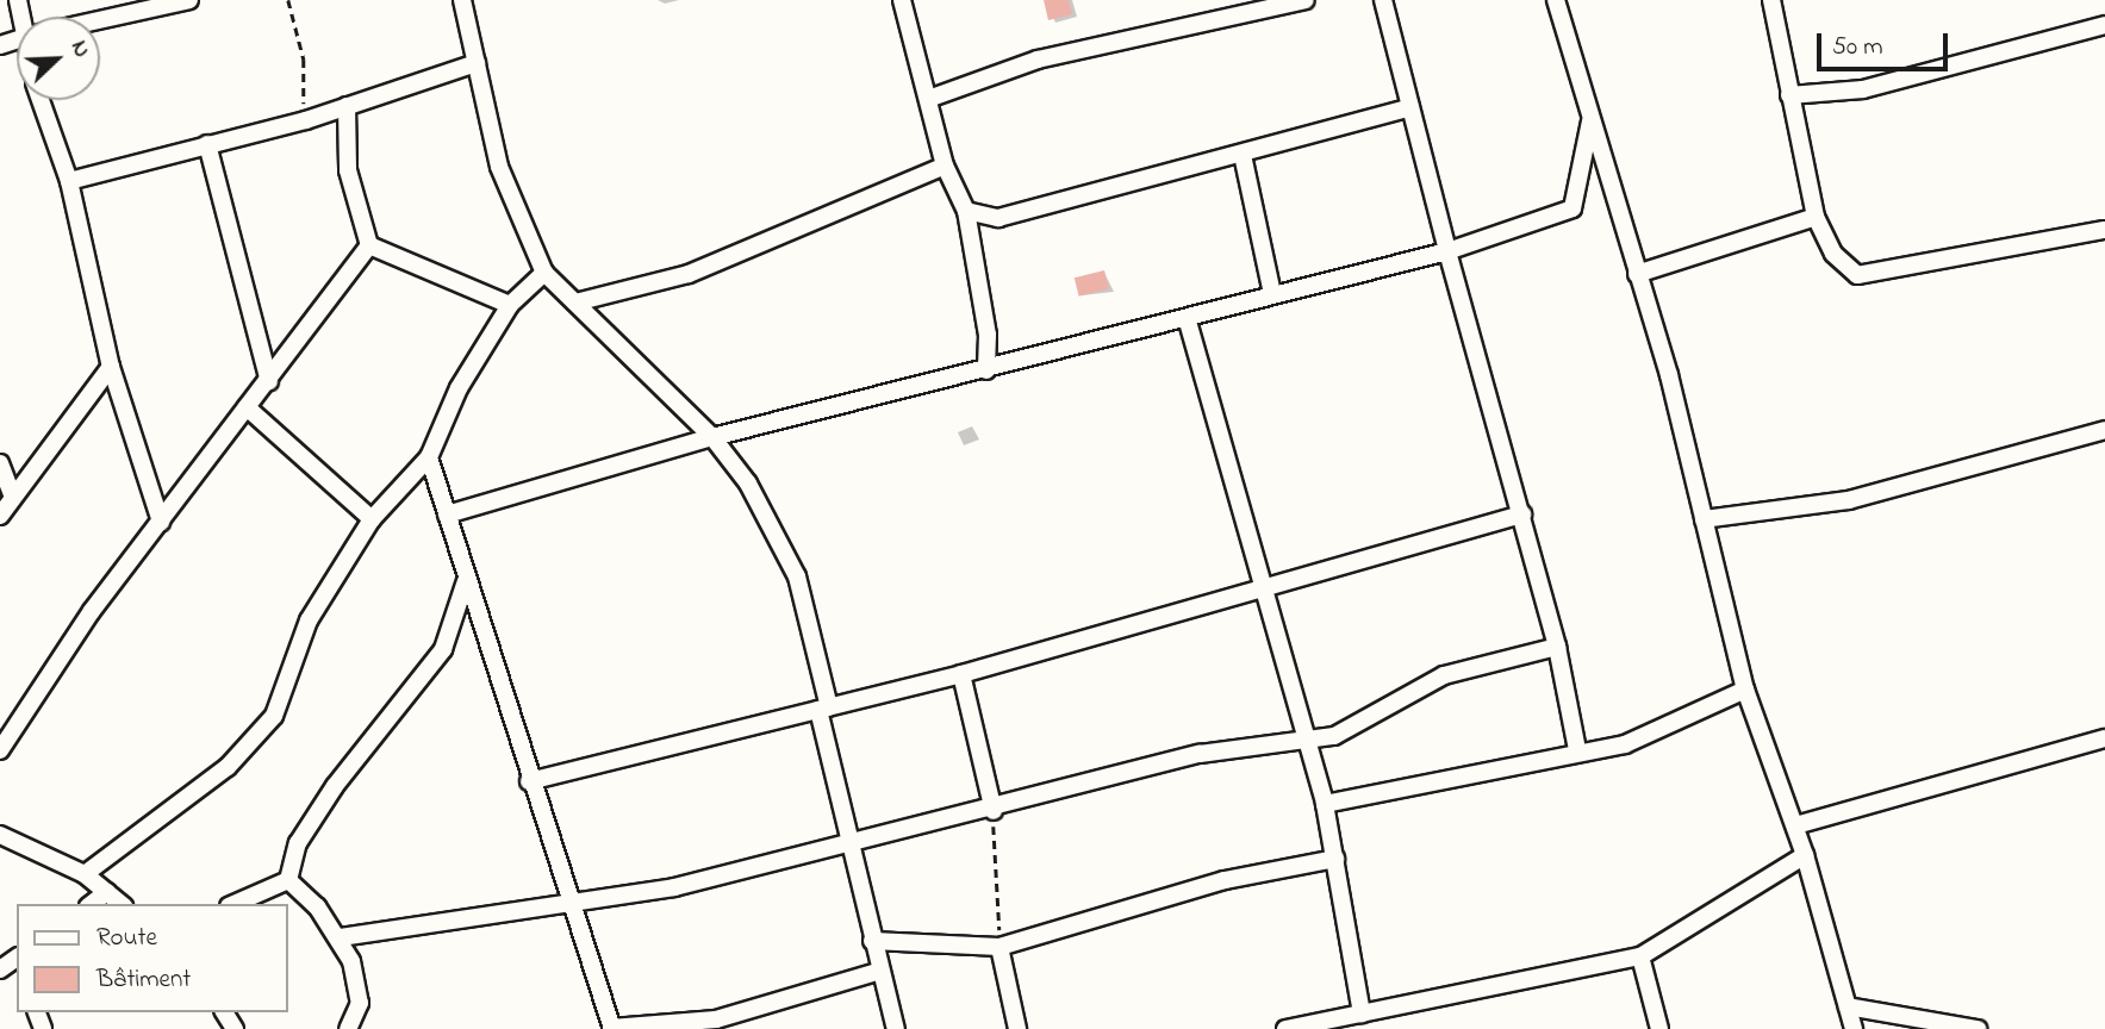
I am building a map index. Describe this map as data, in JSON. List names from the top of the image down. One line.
{"legend":["Route","Bâtiment"],"scale_bar":"50 m","north":"top right"}
